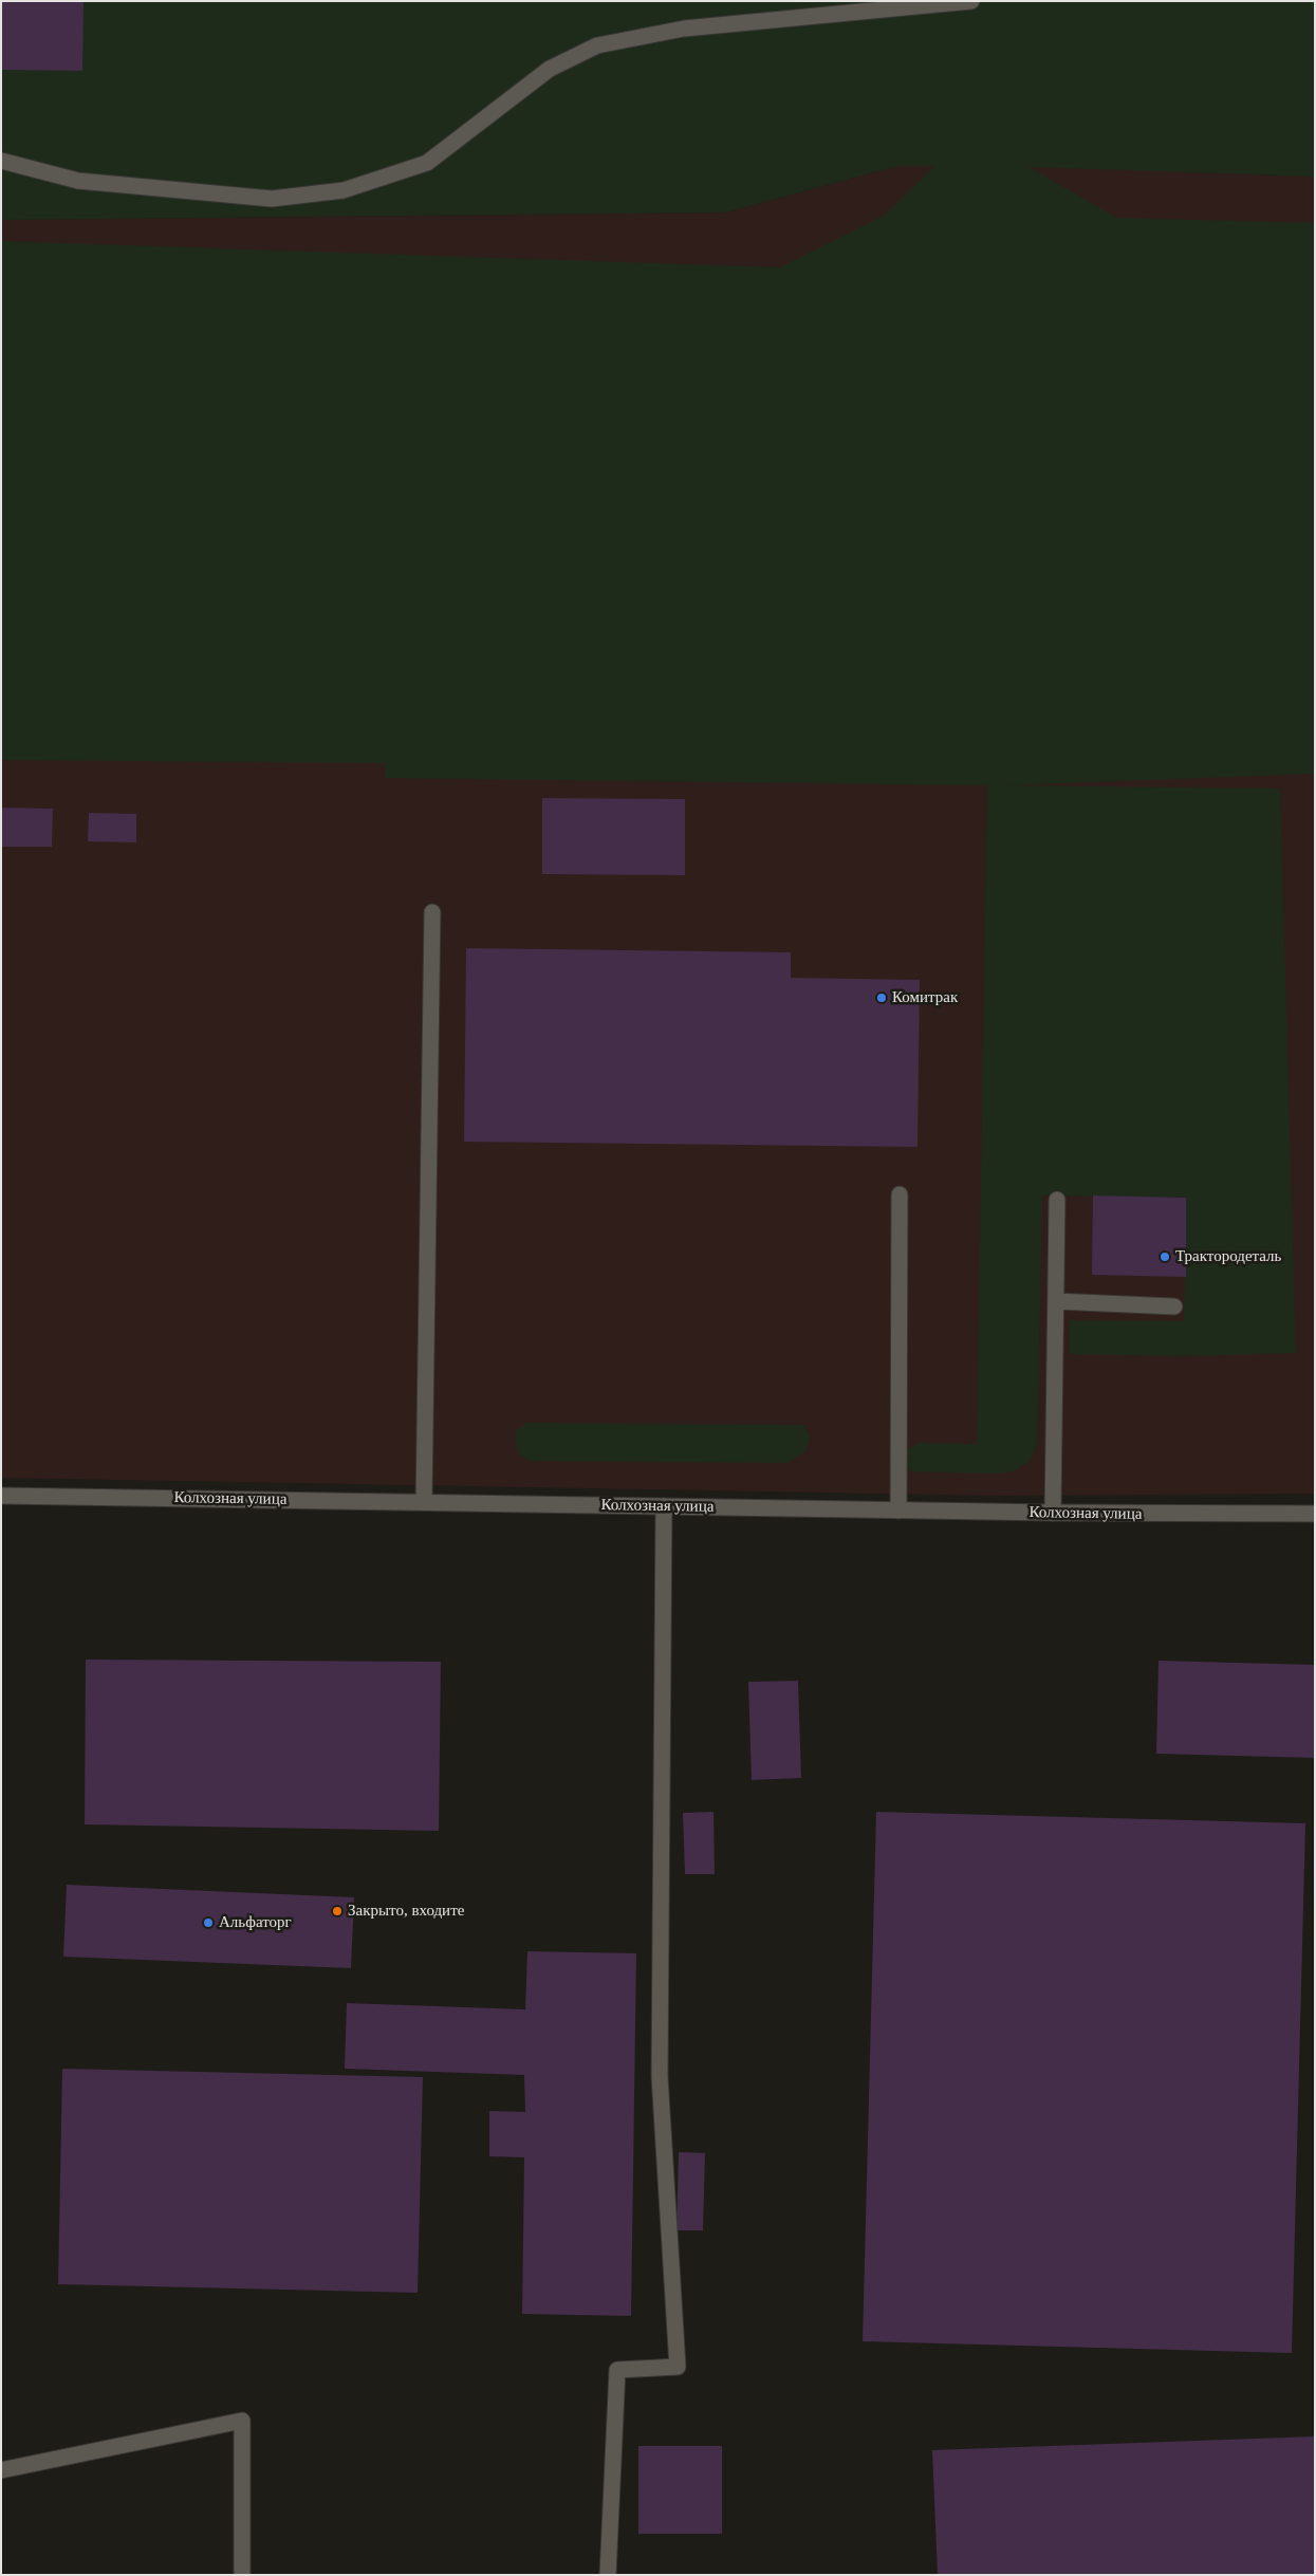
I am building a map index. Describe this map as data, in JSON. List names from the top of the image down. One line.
{"streets":{"street":["Колхозная улица"]},"places":["Комитрак","Трактородеталь","Закрыто, входите","Альфаторг"]}
